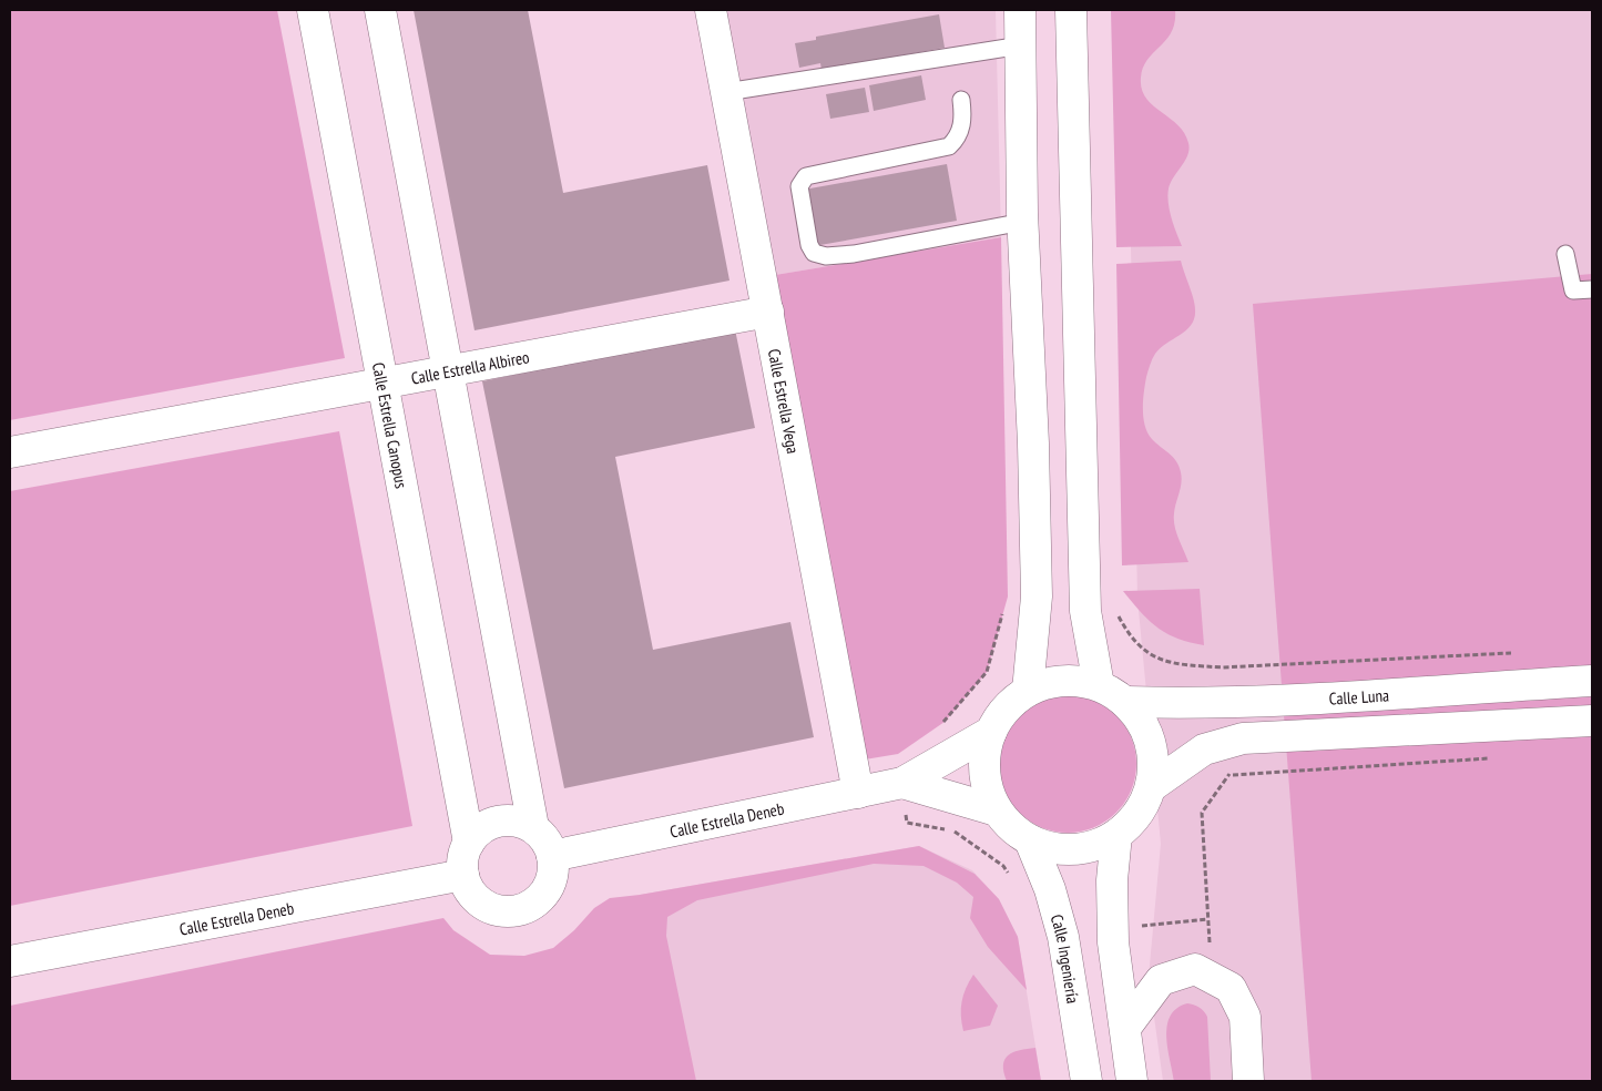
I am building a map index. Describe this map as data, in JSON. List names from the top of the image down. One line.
{"streets":{"street":["Calle Estrella Albireo","Calle Estrella Vega","Calle Estrella Canopus","Calle Luna","Calle Estrella Deneb","Calle Ingeniería"]},"crossings":[["Calle Estrella Albireo","Calle Estrella Vega"],["Calle Estrella Albireo","Calle Estrella Canopus"],["Calle Estrella Vega","Calle Estrella Deneb"],["Calle Estrella Canopus","Calle Estrella Deneb"],["Calle Luna","Calle Ingeniería"]]}
